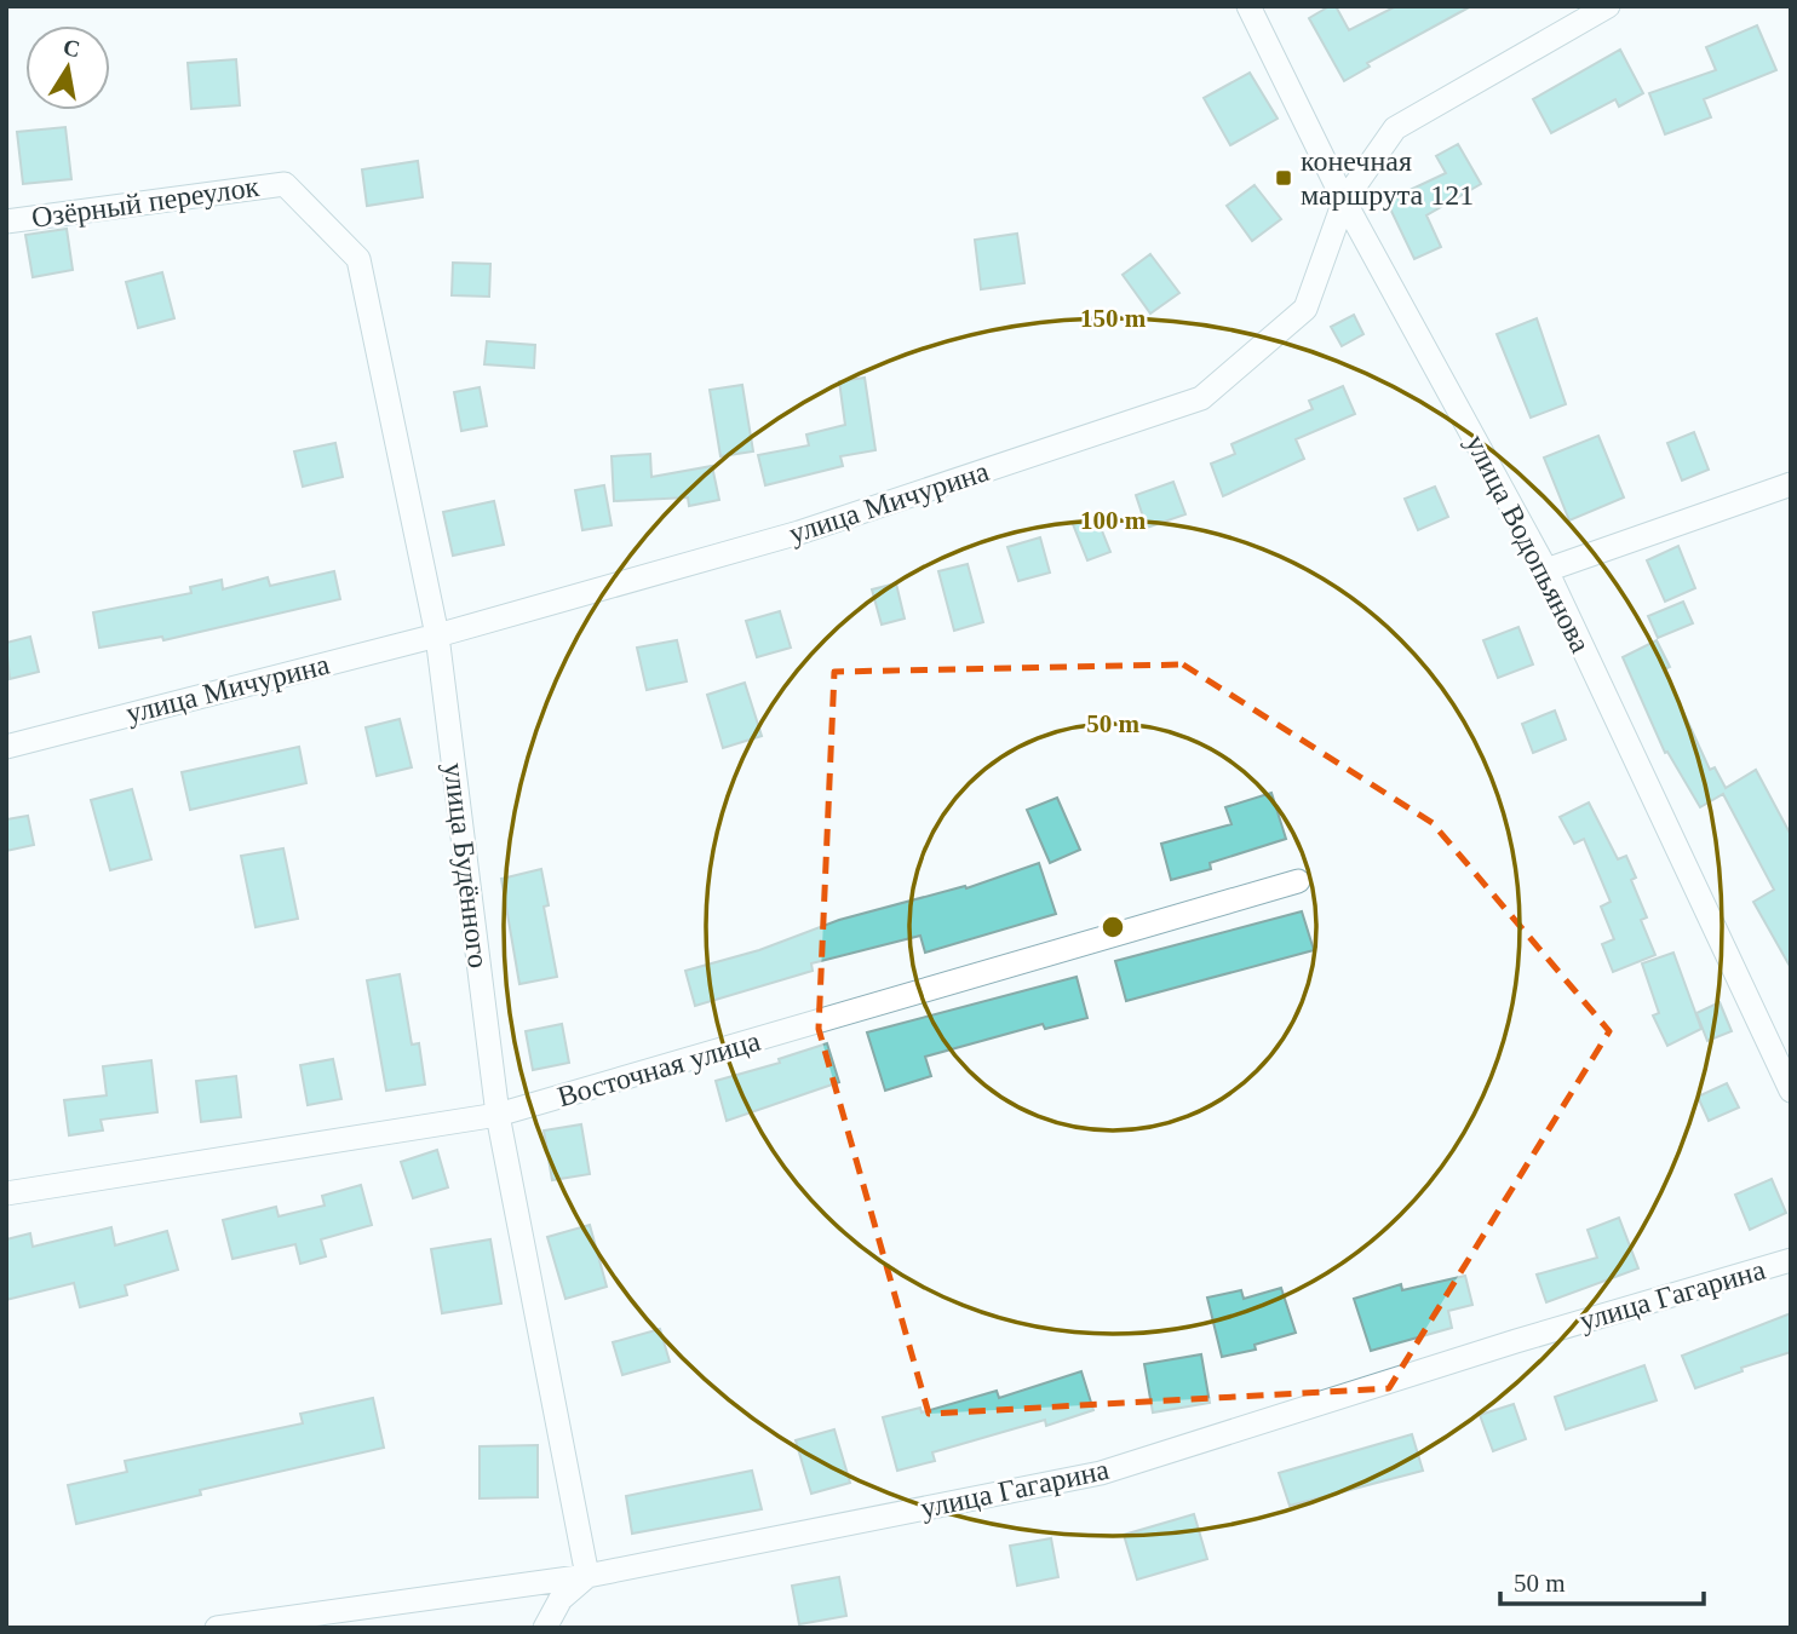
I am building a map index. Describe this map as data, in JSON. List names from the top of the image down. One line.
{"streets":{"street":["Озёрный переулок","улица Мичурина","улица Водопьянова","улица Будённого","Восточная улица","улица Гагарина"]},"crossings":[["Озёрный переулок","улица Будённого"],["улица Мичурина","улица Водопьянова"],["улица Мичурина","улица Будённого"],["улица Будённого","Восточная улица"],["улица Будённого","улица Гагарина"]],"places":{"transit":["конечная маршрута 121"]},"scale_bar":"50 m","north":"top","rings":["150 m","100 m","50 m"]}
